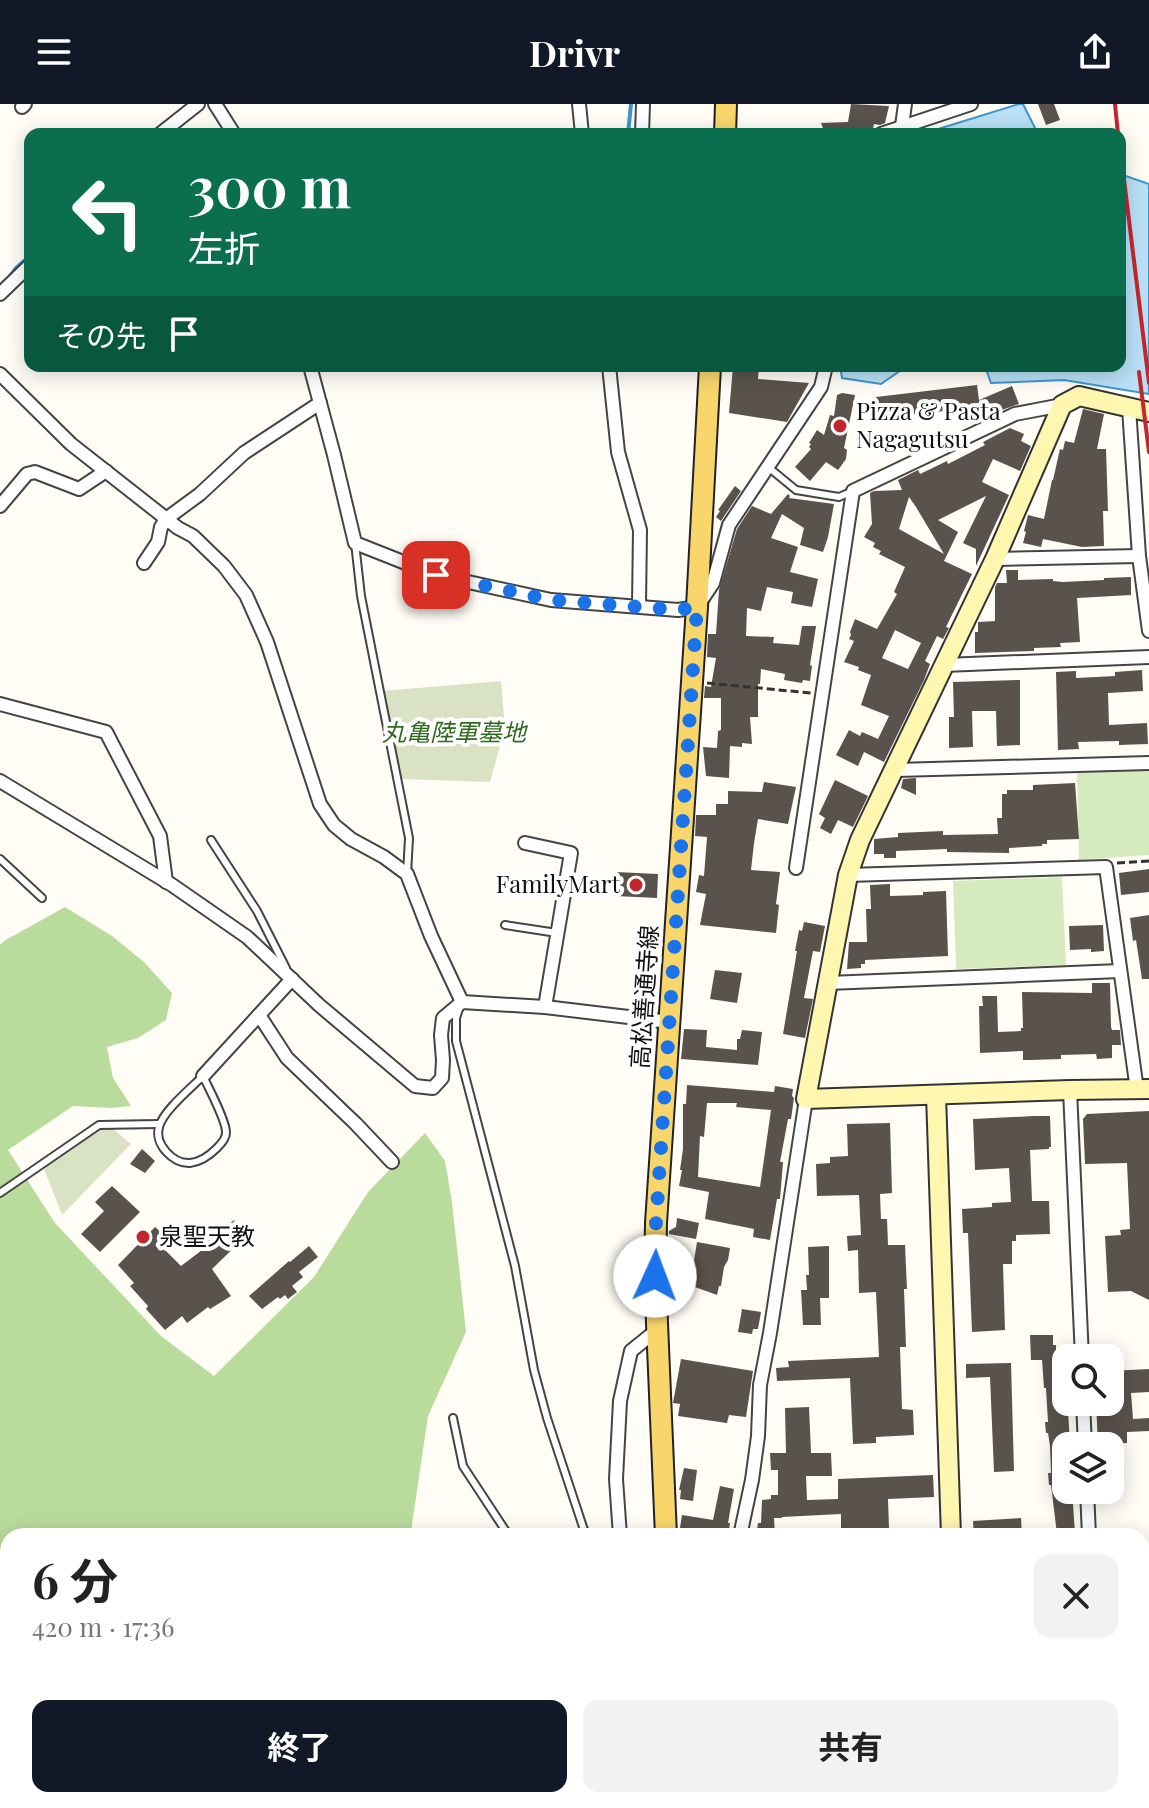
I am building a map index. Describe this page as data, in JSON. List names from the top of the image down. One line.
{"streets":{"main road":["高松善通寺線"]},"parks":["丸亀陸軍墓地"],"places":["Pizza & Pasta Nagagutsu","FamilyMart","泉聖天教"],"page":{"header":"Drivr","turn":["300 m","左折"],"then":"その先","heading":["6 分","420 m · 17:36"],"buttons":["終了","共有"]}}
